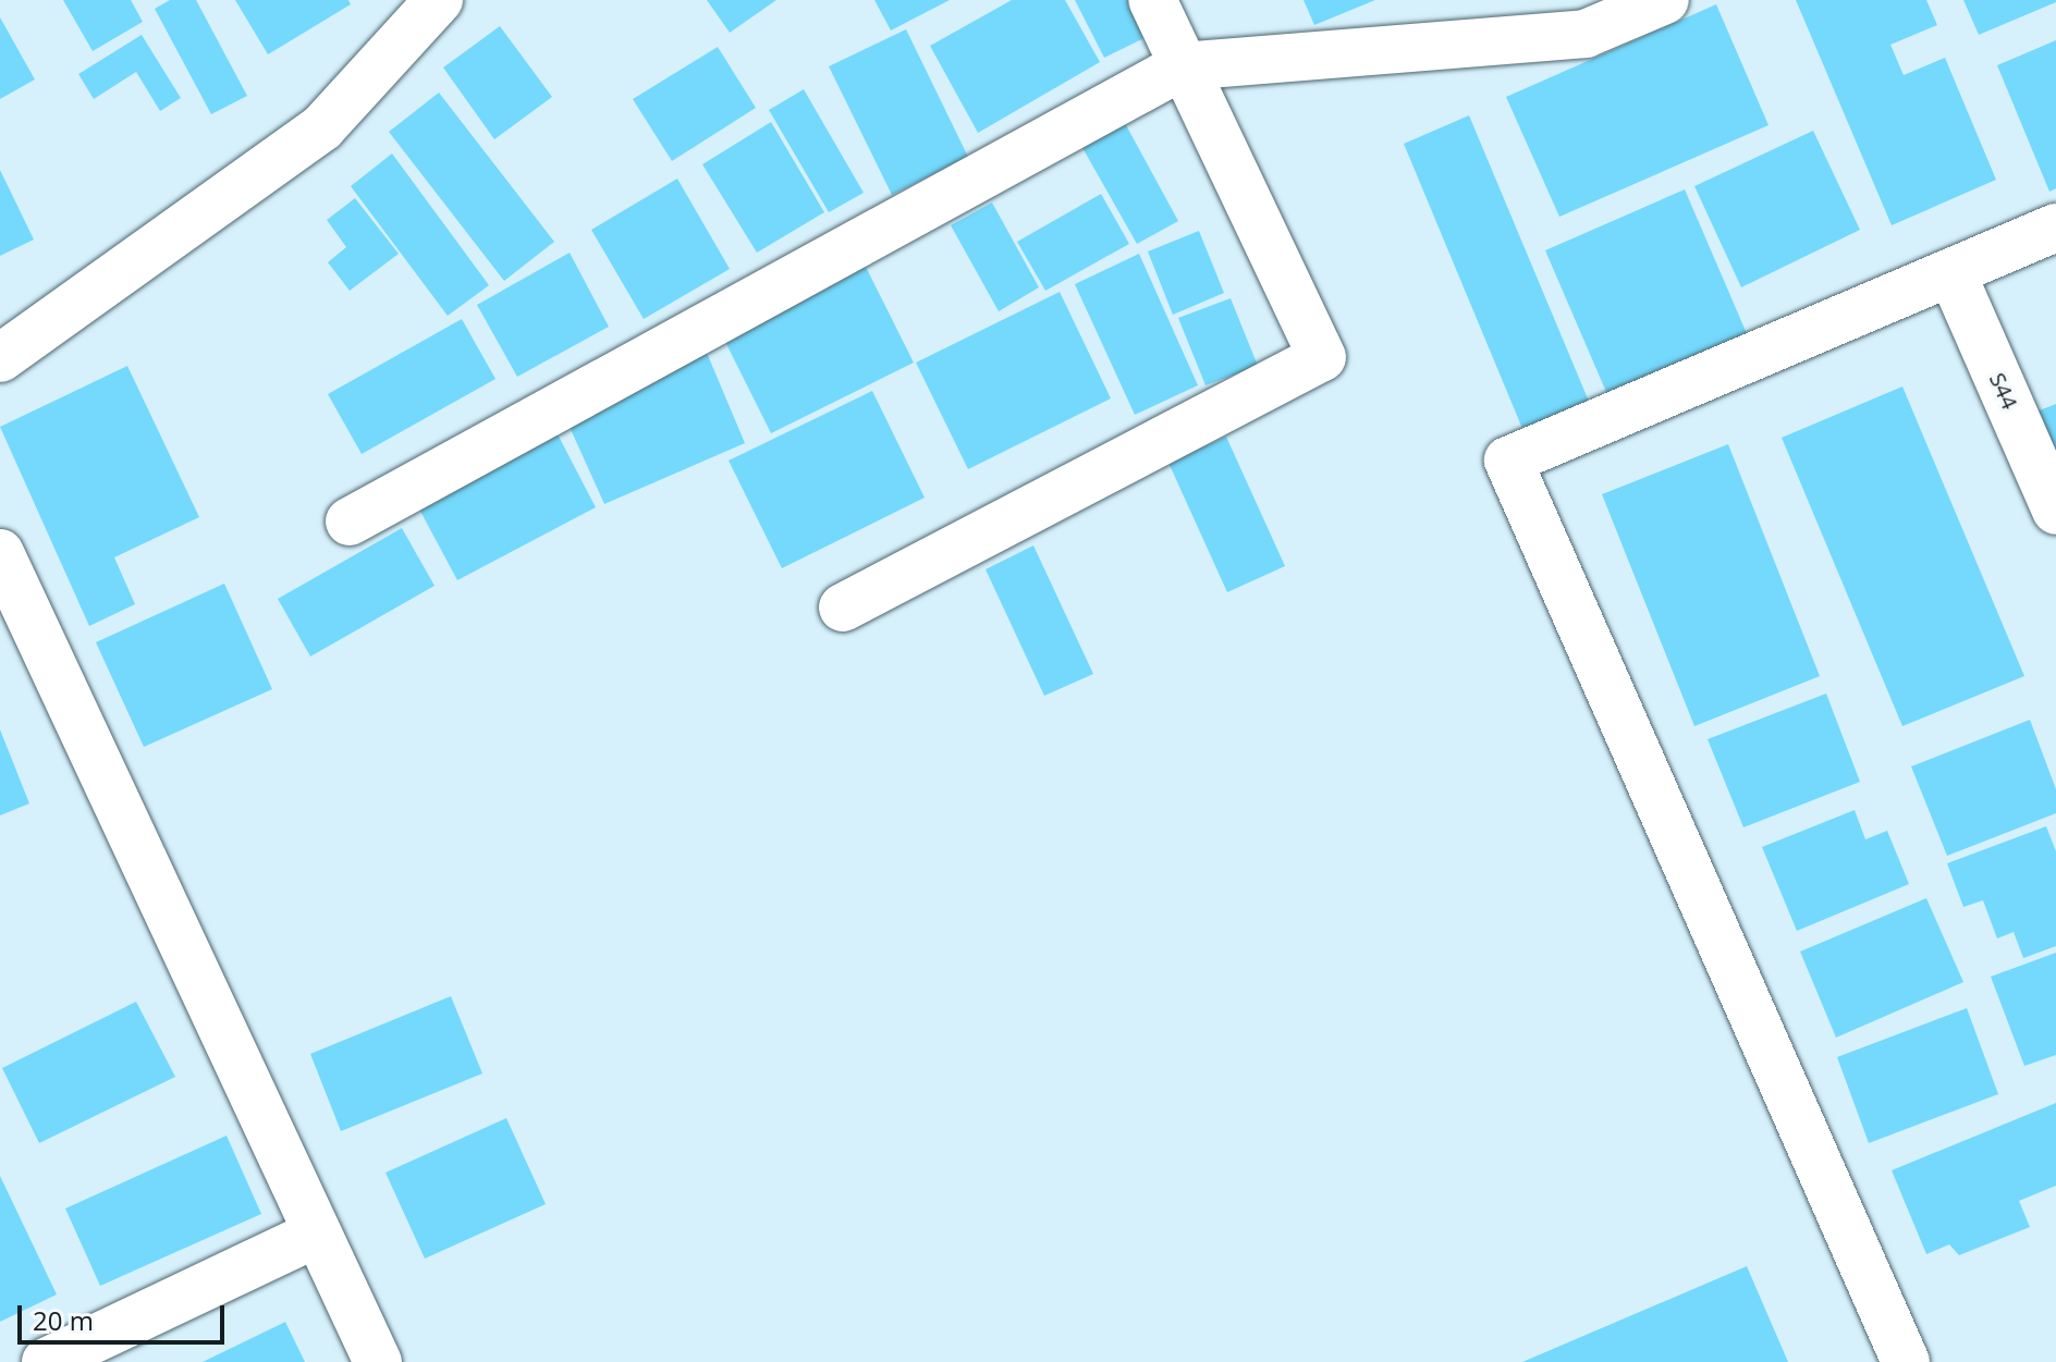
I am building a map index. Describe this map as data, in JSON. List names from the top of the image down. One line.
{"streets":{"street":["S44"]},"scale_bar":"20 m"}
